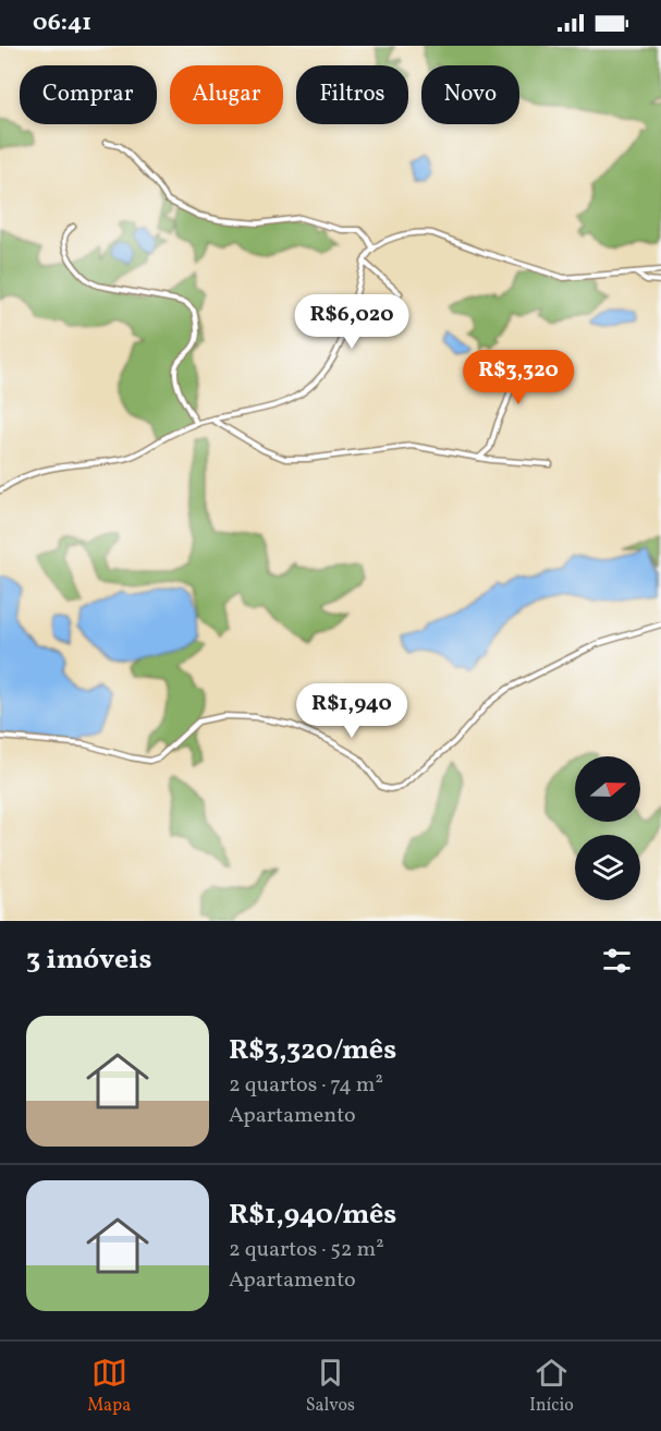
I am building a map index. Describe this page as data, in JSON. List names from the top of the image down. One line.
{"north":"right","page":{"status":"06:41","chip":["Comprar","Alugar","Filtros","Novo"],"price":["R$6,020","R$3,320","R$1,940"],"heading":"3 imóveis","list":[{"name":"R$3,320/mês","note":"2 quartos · 74 m² · Apartamento"},{"name":"R$1,940/mês","note":"2 quartos · 52 m² · Apartamento"}],"tabs":["Mapa","Salvos","Início"]}}
